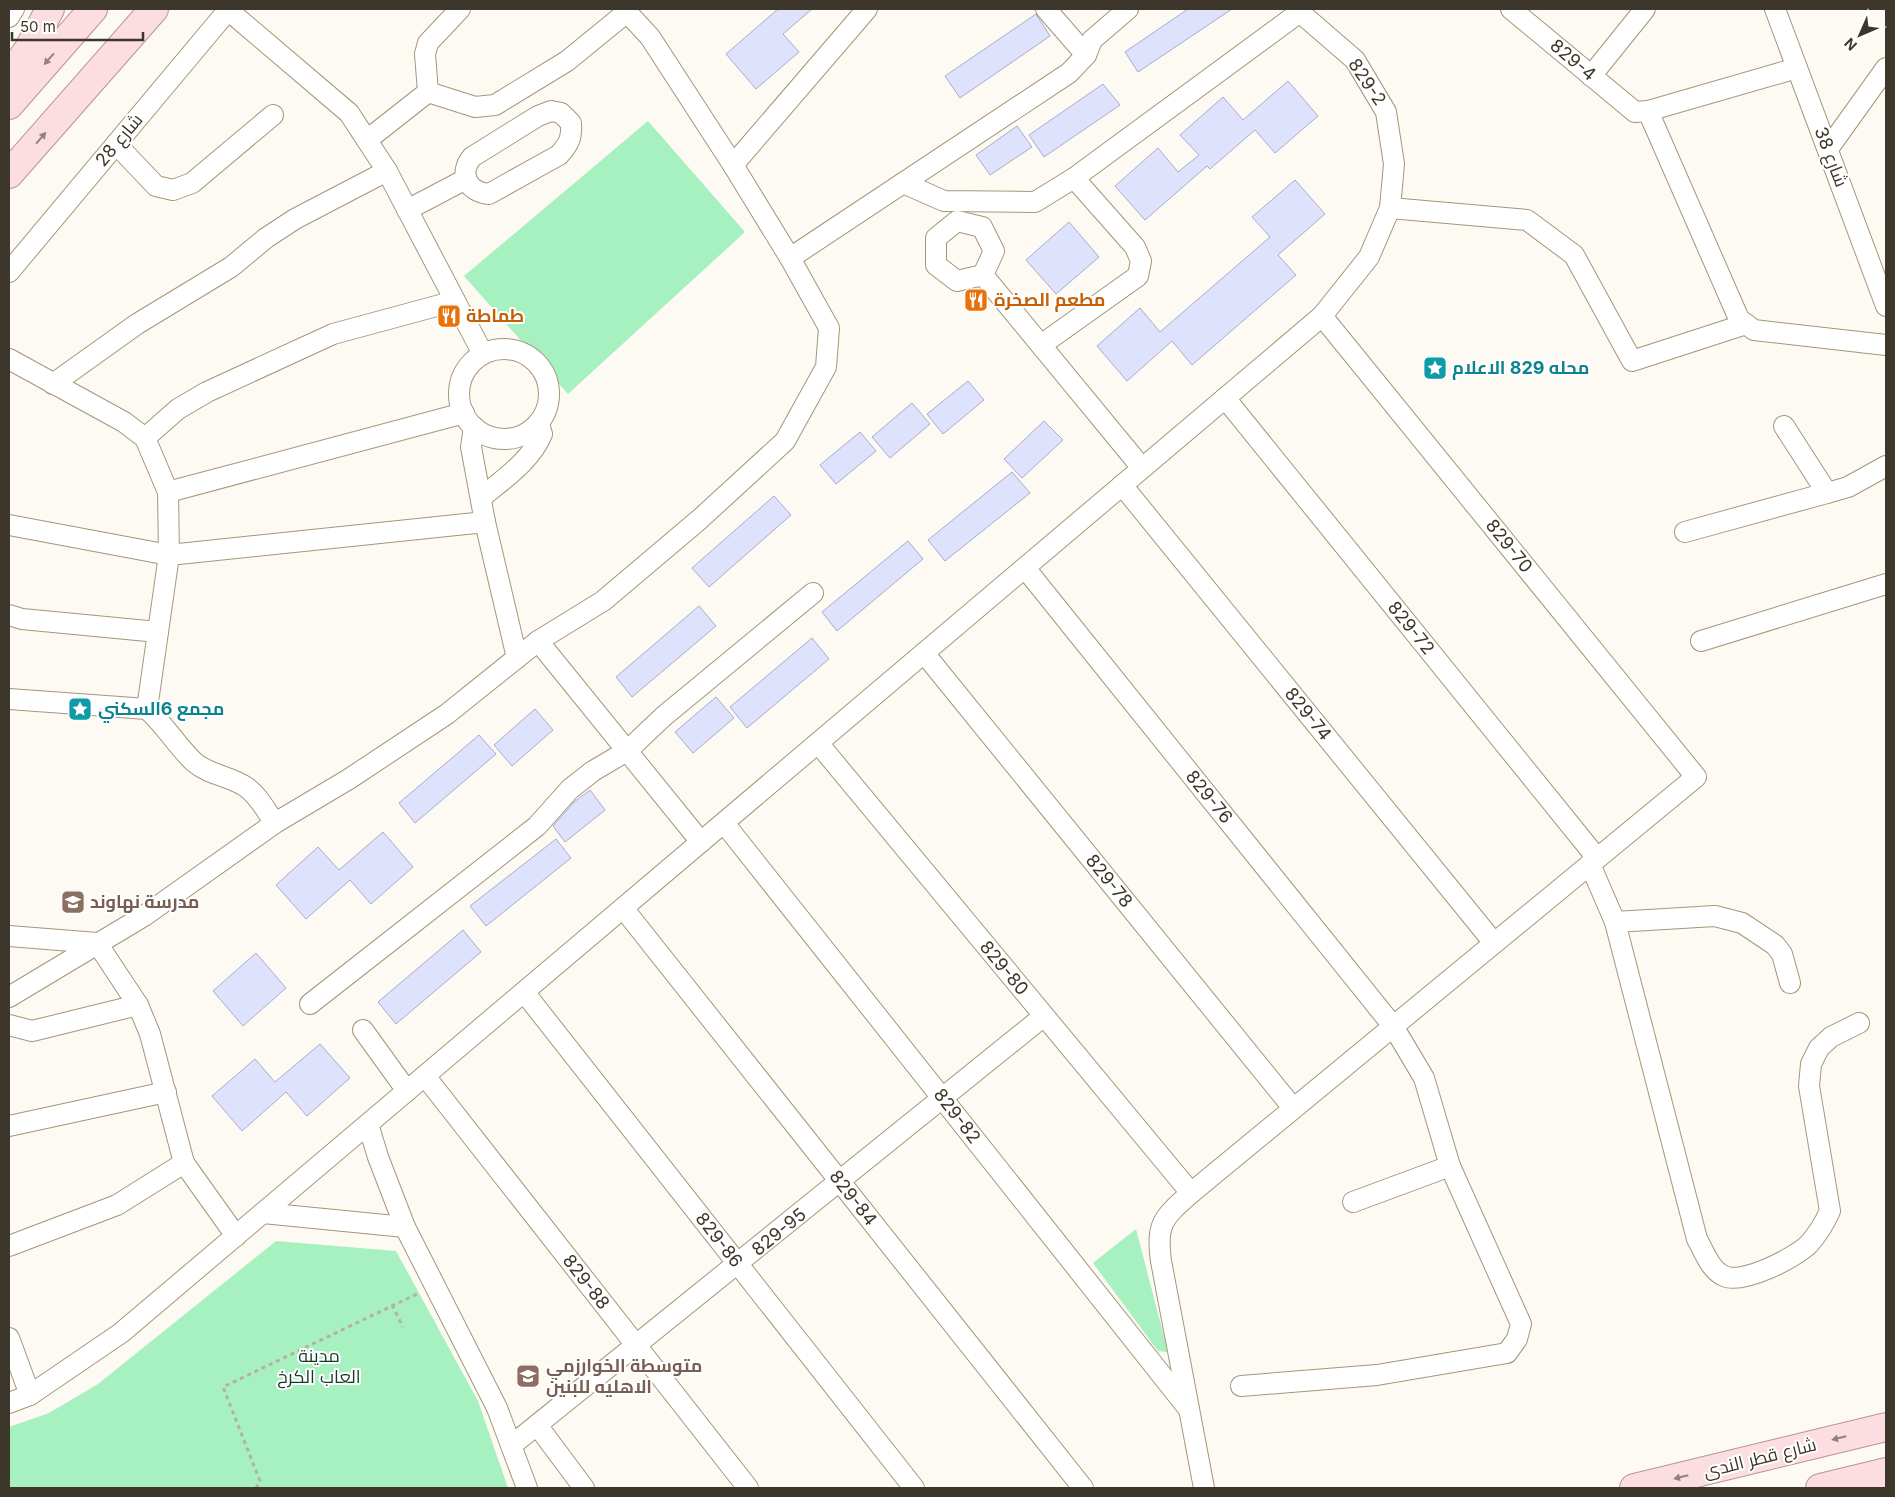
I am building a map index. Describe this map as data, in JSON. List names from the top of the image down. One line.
{"streets":{"main road":["شارع قطر الندى"],"street":["829-4","829-2","شارع 28","شارع 38","829-70","829-72","829-74","829-76","829-78","829-80","829-82","829-84","829-95","829-86","829-88"]},"crossings":[["829-2","829-70"],["829-2","829-72"],["829-2","829-74"],["829-2","829-76"],["829-2","829-78"],["829-2","829-80"],["829-2","829-82"],["829-2","829-84"],["829-2","829-86"],["829-2","829-88"],["829-70","829-72"],["829-80","829-95"],["829-82","829-95"],["829-84","829-95"],["829-95","829-86"],["829-95","829-88"]],"one_way":["شارع قطر الندى"],"parks":["مدينة العاب الكرخ"],"places":{"restaurant":["مطعم الصخرة","طماطة"],"place":["محله 829 الاعلام","مجمع 6السكني"],"school or university":["مدرسة نهاوند","متوسطة الخوارزمي الاهليه للبنين"]},"scale_bar":"50 m","north":"bottom left"}
